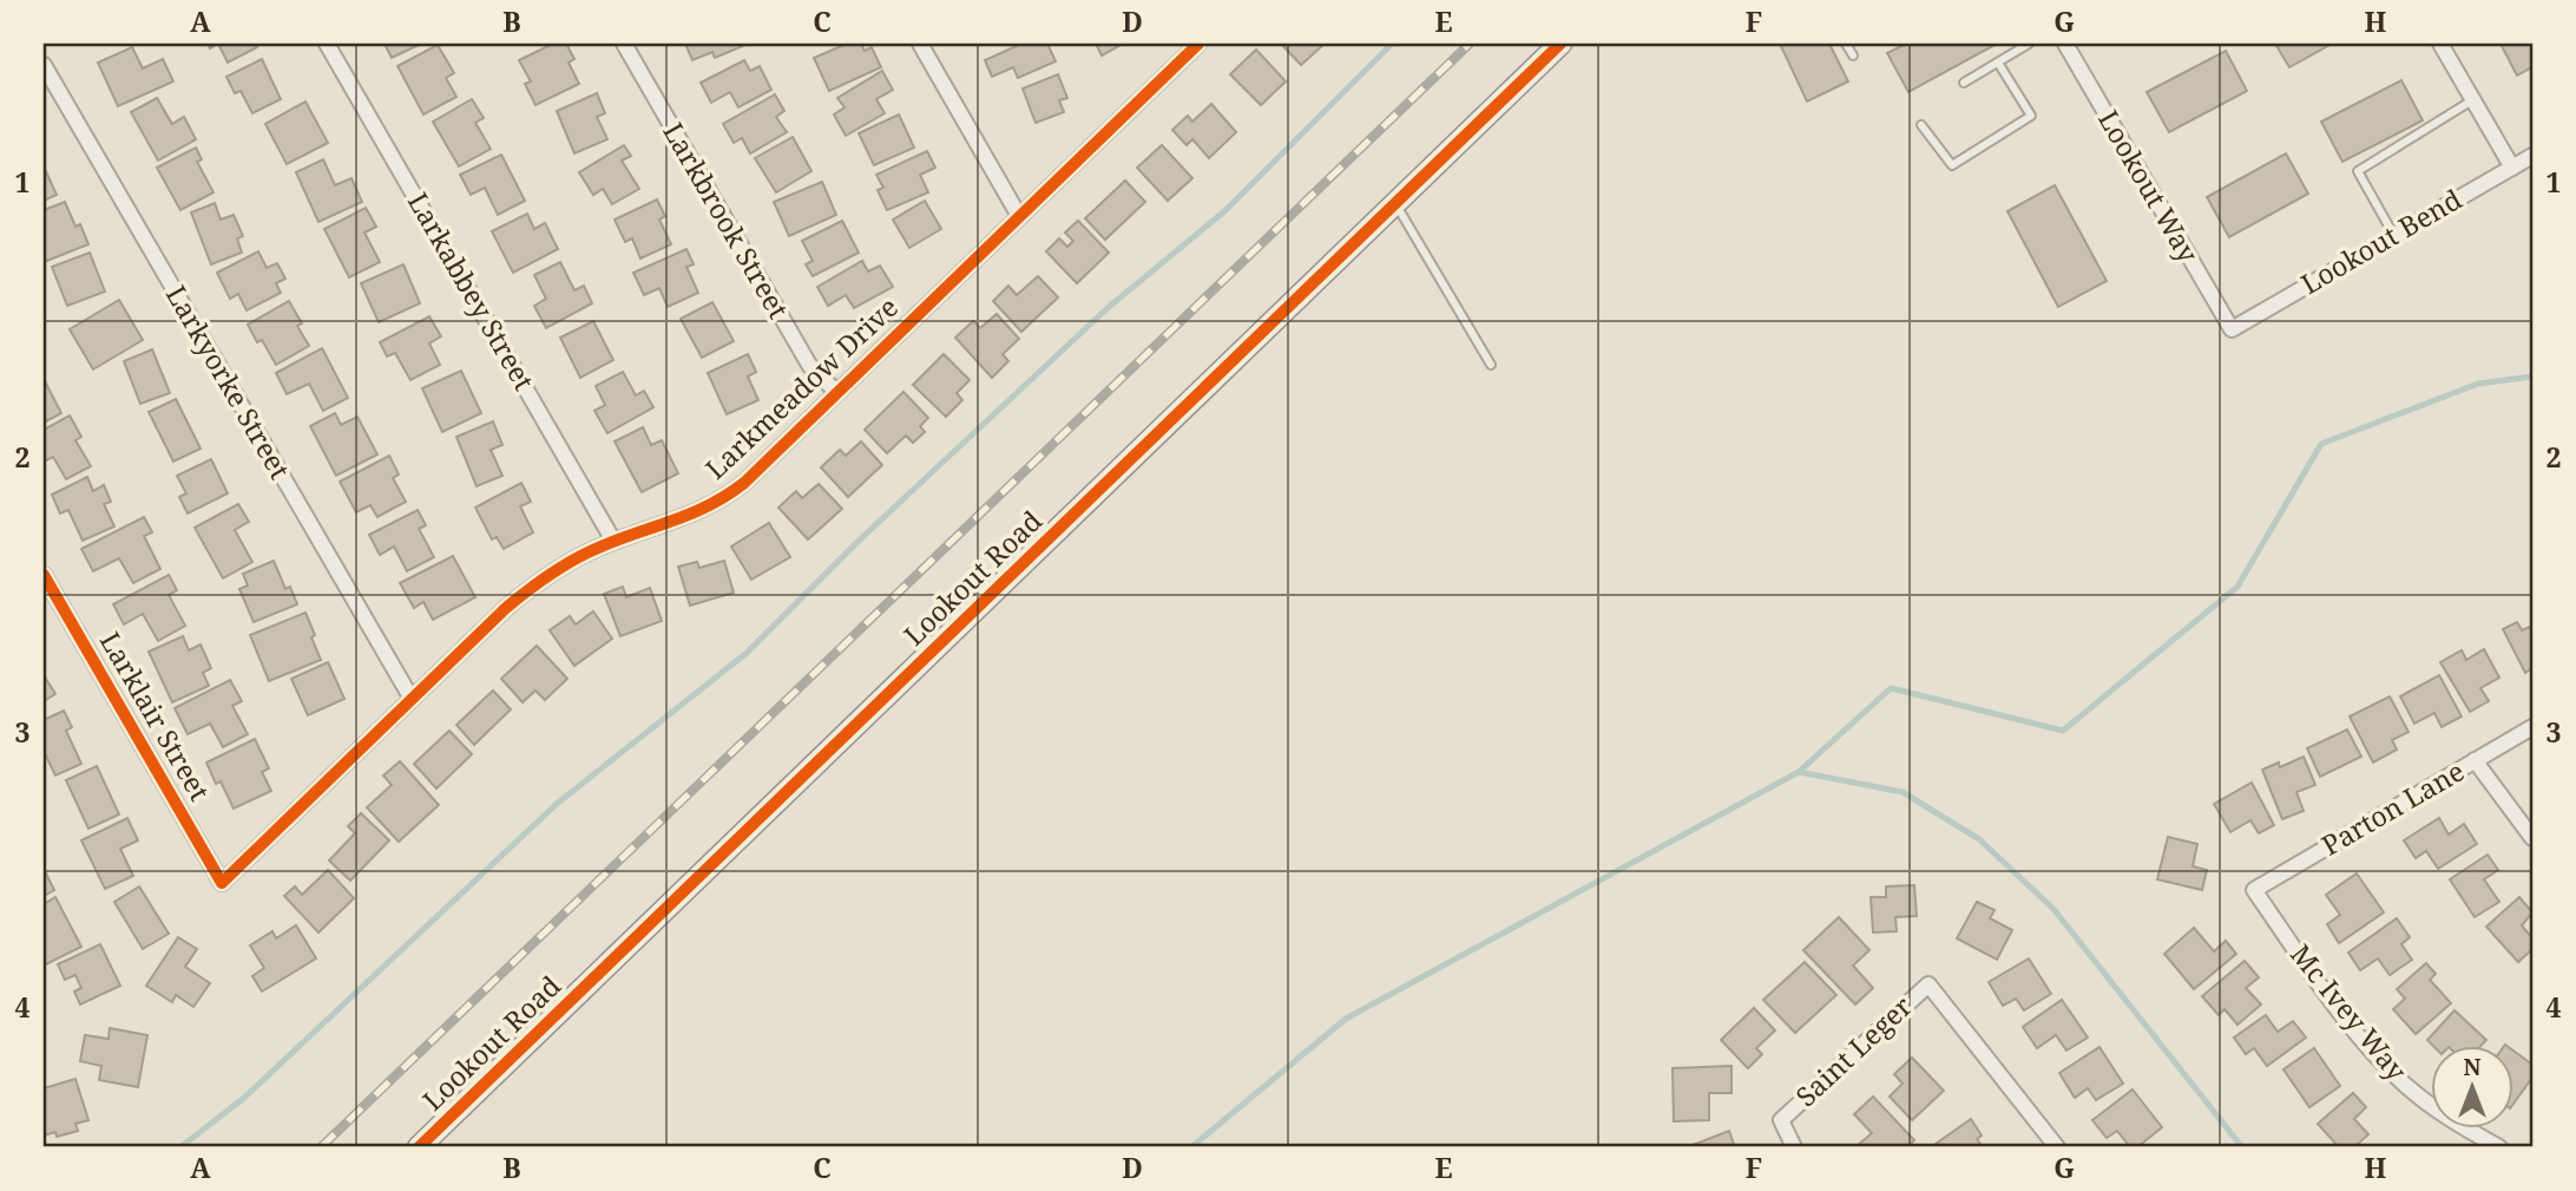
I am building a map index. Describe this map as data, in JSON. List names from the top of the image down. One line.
{"streets":{"street":["Lookout Way","Larkbrook Street","Lookout Bend","Larkabbey Street","Larkyorke Street","Larkmeadow Drive","Lookout Road","Larklair Street","Parton Lane","Mc Ivey Way","Saint Leger"]},"crossings":[["Lookout Way","Lookout Bend"],["Larkbrook Street","Larkmeadow Drive"],["Larkabbey Street","Larkmeadow Drive"],["Larkyorke Street","Larkmeadow Drive"],["Larkmeadow Drive","Larklair Street"],["Parton Lane","Mc Ivey Way"]],"north":"top","grid":{"columns":["A","B","C","D","E","F","G","H"],"rows":["1","2","3","4"]}}
